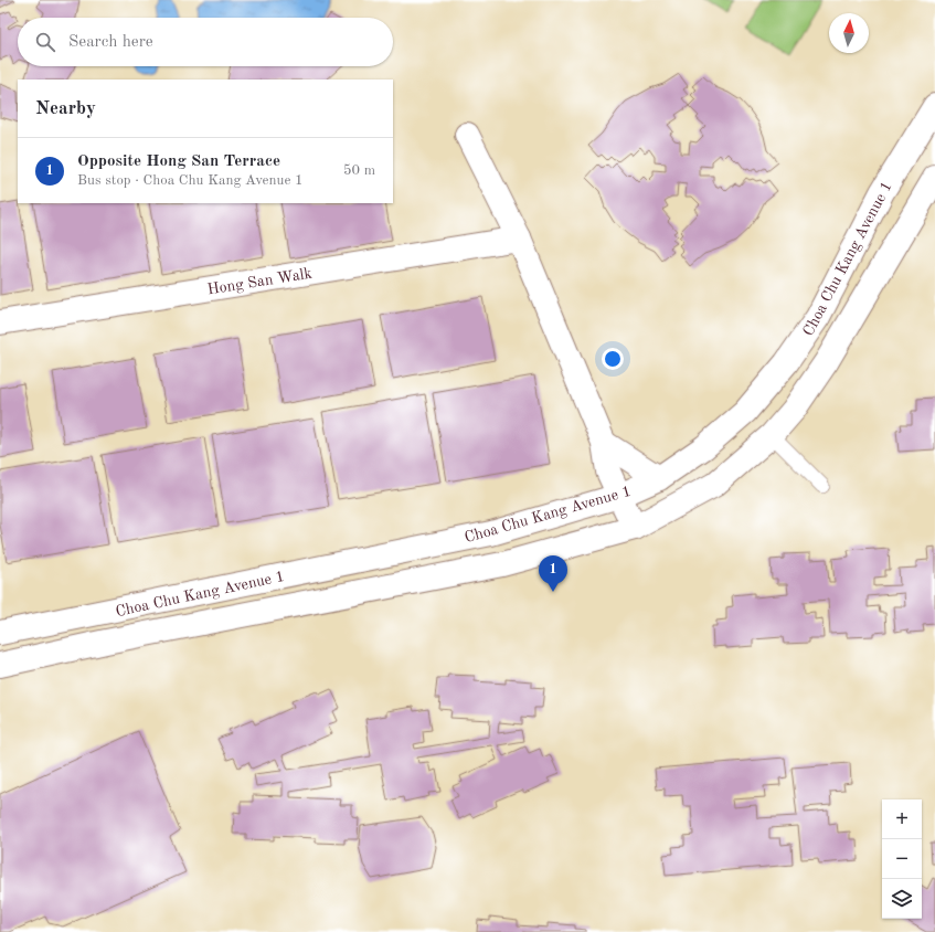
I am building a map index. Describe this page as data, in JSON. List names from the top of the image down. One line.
{"streets":{"street":["Choa Chu Kang Avenue 1","Hong San Walk"]},"north":"top","page":{"search":"Search here","heading":"Nearby","list":[{"mark":"1","name":"Opposite Hong San Terrace","note":"Bus stop · Choa Chu Kang Avenue 1","value":"50 m"}],"pins":"1","map_buttons":["+","−"]}}
